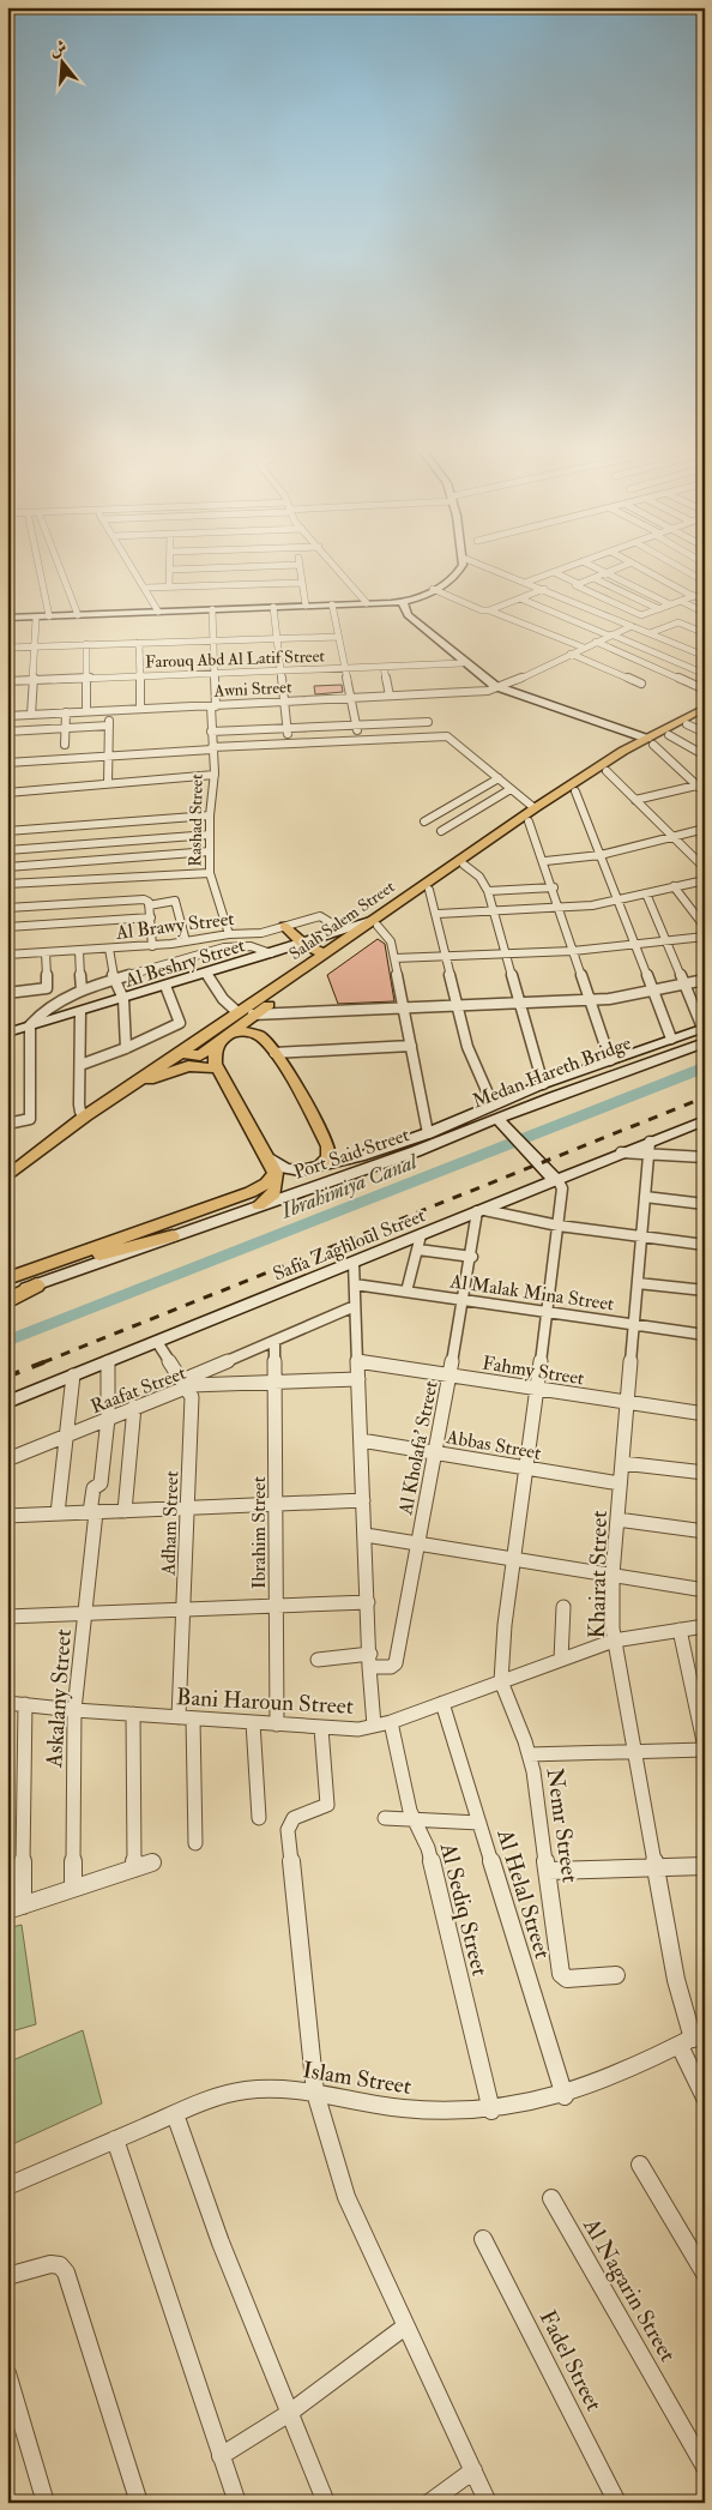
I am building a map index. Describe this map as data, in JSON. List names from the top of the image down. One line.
{"streets":{"main road":["Salah Salem Street"],"street":["Farouq Abd Al Latif Street","Awni Street","Rashad Street","Al Brawy Street","Al Beshry Street","Medan Hareth Bridge","Port Said Street","Safia Zaghloul Street","Al Malak Mina Street","Fahmy Street","Raafat Street","Abbas Street","Al Kholafa' Street","Adham Street","Ibrahim Street","Khairat Street","Askalany Street","Bani Haroun Street","Nemr Street","Al Helal Street","Al Sediq Street","Islam Street","Al Nagarin Street","Fadel Street"]},"crossings":[["Farouq Abd Al Latif Street","Rashad Street"],["Awni Street","Rashad Street"],["Rashad Street","Al Brawy Street"],["Salah Salem Street","Al Beshry Street"],["Al Brawy Street","Al Beshry Street"],["Medan Hareth Bridge","Port Said Street"],["Safia Zaghloul Street","Al Kholafa' Street"],["Safia Zaghloul Street","Adham Street"],["Safia Zaghloul Street","Khairat Street"],["Safia Zaghloul Street","Askalany Street"],["Al Malak Mina Street","Al Kholafa' Street"],["Al Malak Mina Street","Khairat Street"],["Fahmy Street","Al Kholafa' Street"],["Fahmy Street","Khairat Street"],["Raafat Street","Adham Street"],["Raafat Street","Ibrahim Street"],["Raafat Street","Askalany Street"],["Abbas Street","Al Kholafa' Street"],["Abbas Street","Khairat Street"],["Adham Street","Bani Haroun Street"],["Ibrahim Street","Bani Haroun Street"],["Khairat Street","Bani Haroun Street"],["Khairat Street","Islam Street"],["Askalany Street","Bani Haroun Street"],["Bani Haroun Street","Nemr Street"],["Bani Haroun Street","Al Helal Street"],["Bani Haroun Street","Al Sediq Street"],["Al Helal Street","Islam Street"],["Al Sediq Street","Islam Street"]],"water":["Ibrahimiya Canal"],"north":"top"}
